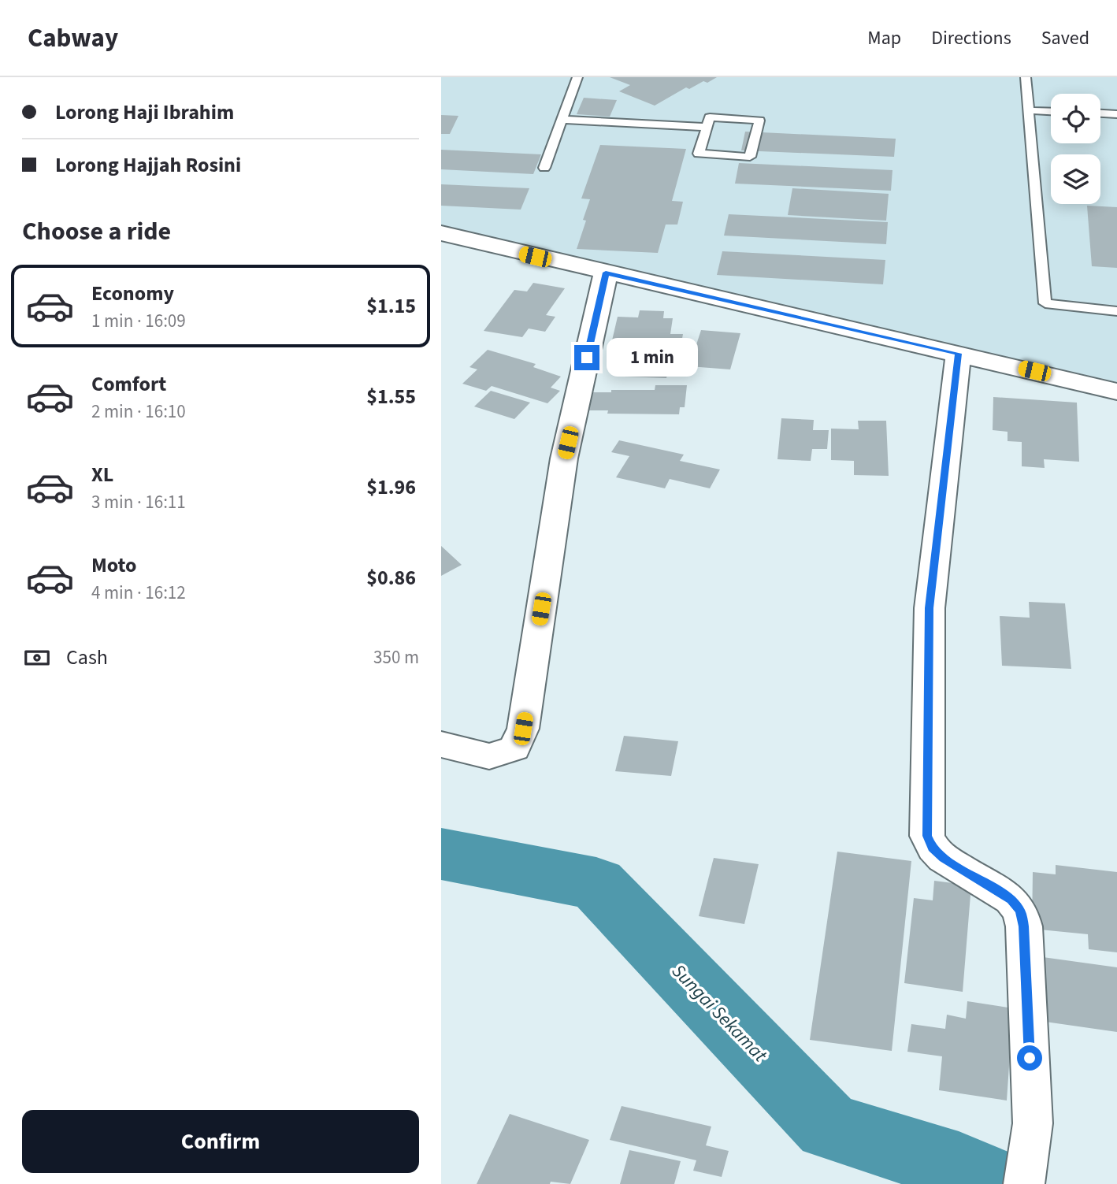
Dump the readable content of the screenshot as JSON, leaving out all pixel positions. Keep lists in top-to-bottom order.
{
  "water": ["Sungai Sekamat"],
  "page": {
    "header": "Cabway",
    "nav": ["Map", "Directions", "Saved"],
    "banner": ["Lorong Haji Ibrahim", "Lorong Hajjah Rosini"],
    "heading": "Choose a ride",
    "list": [
      {
        "name": "Economy",
        "note": "1 min · 16:09",
        "value": "$1.15"
      },
      {
        "name": "Comfort",
        "note": "2 min · 16:10",
        "value": "$1.55"
      },
      {
        "name": "XL",
        "note": "3 min · 16:11",
        "value": "$1.96"
      },
      {
        "name": "Moto",
        "note": "4 min · 16:12",
        "value": "$0.86"
      }
    ],
    "bubble": "1 min",
    "pay": ["Cash", "350 m"],
    "buttons": "Confirm"
  }
}
